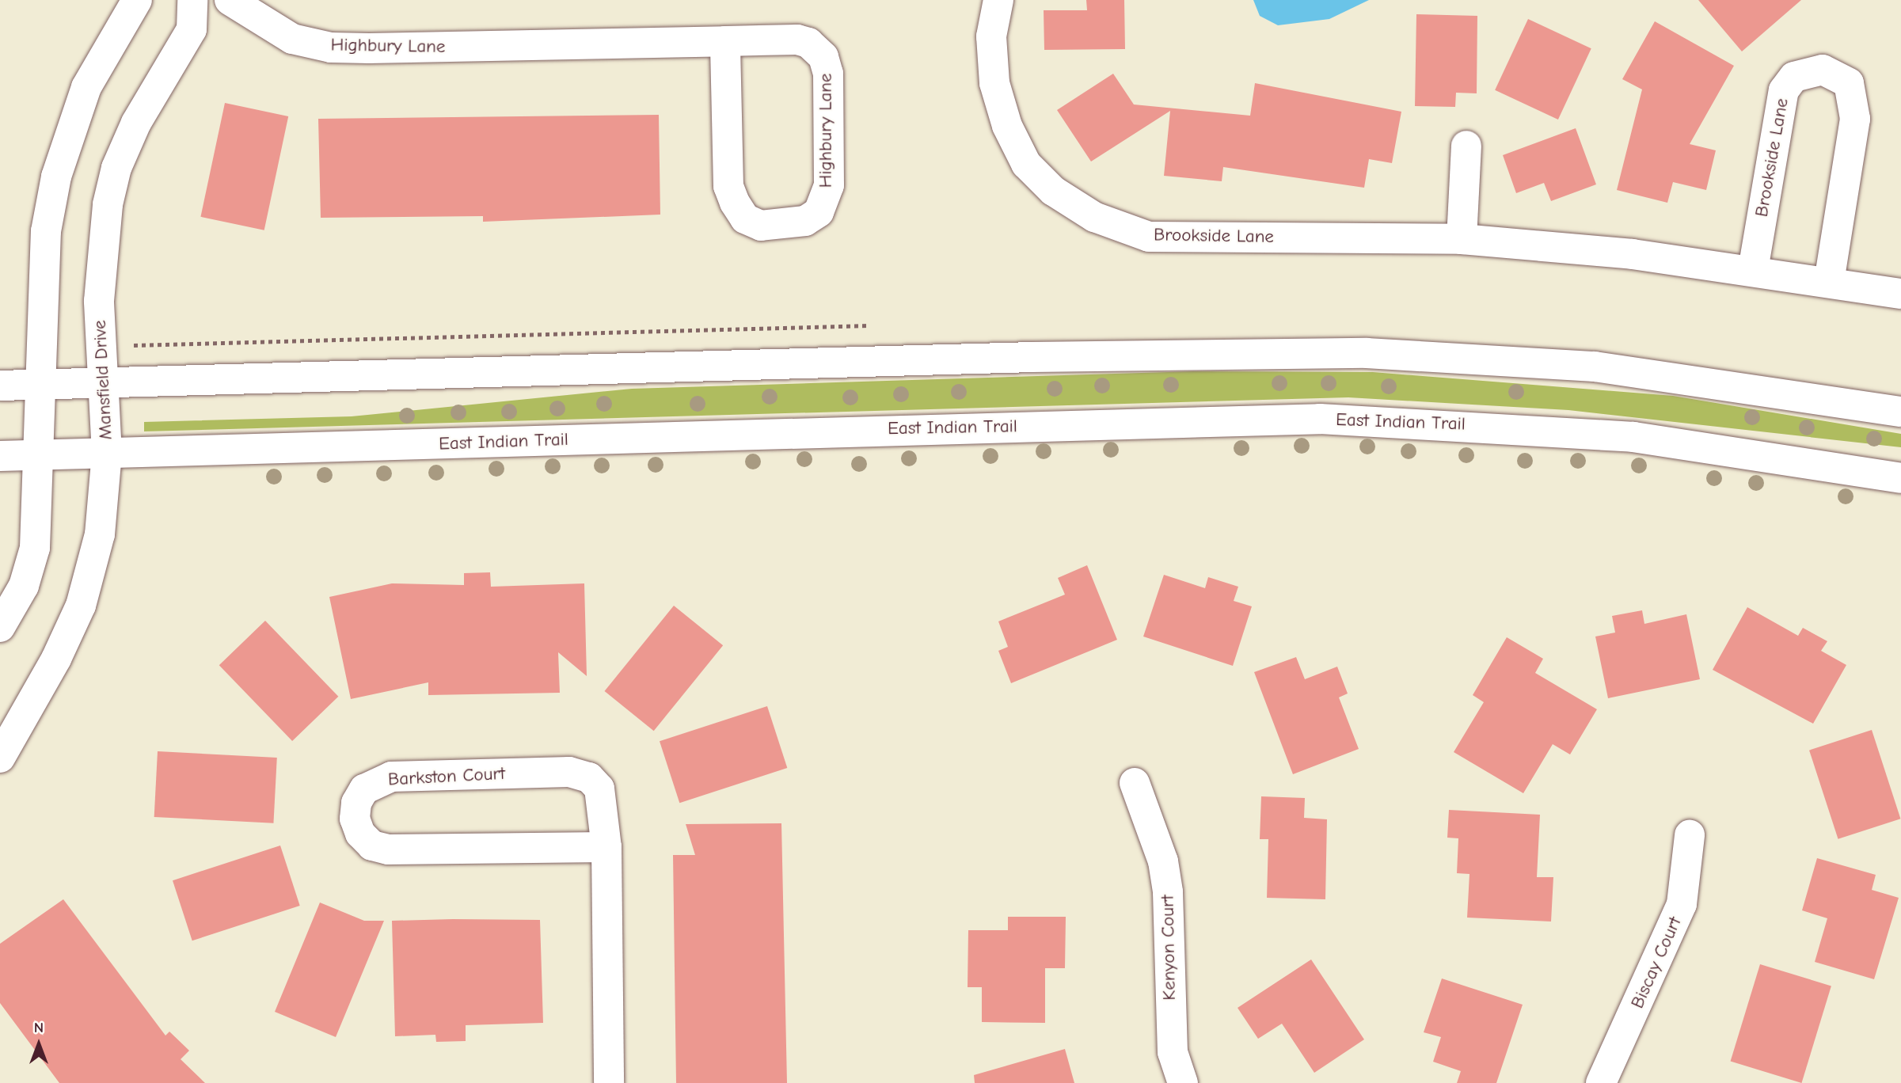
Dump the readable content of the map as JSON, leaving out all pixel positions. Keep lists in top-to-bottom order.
{
  "streets": {
    "street": [
      "Highbury Lane",
      "Brookside Lane",
      "Mansfield Drive",
      "East Indian Trail",
      "Barkston Court",
      "Kenyon Court",
      "Biscay Court"
    ]
  },
  "crossings": [
    ["Mansfield Drive", "East Indian Trail"]
  ],
  "north": "top"
}
